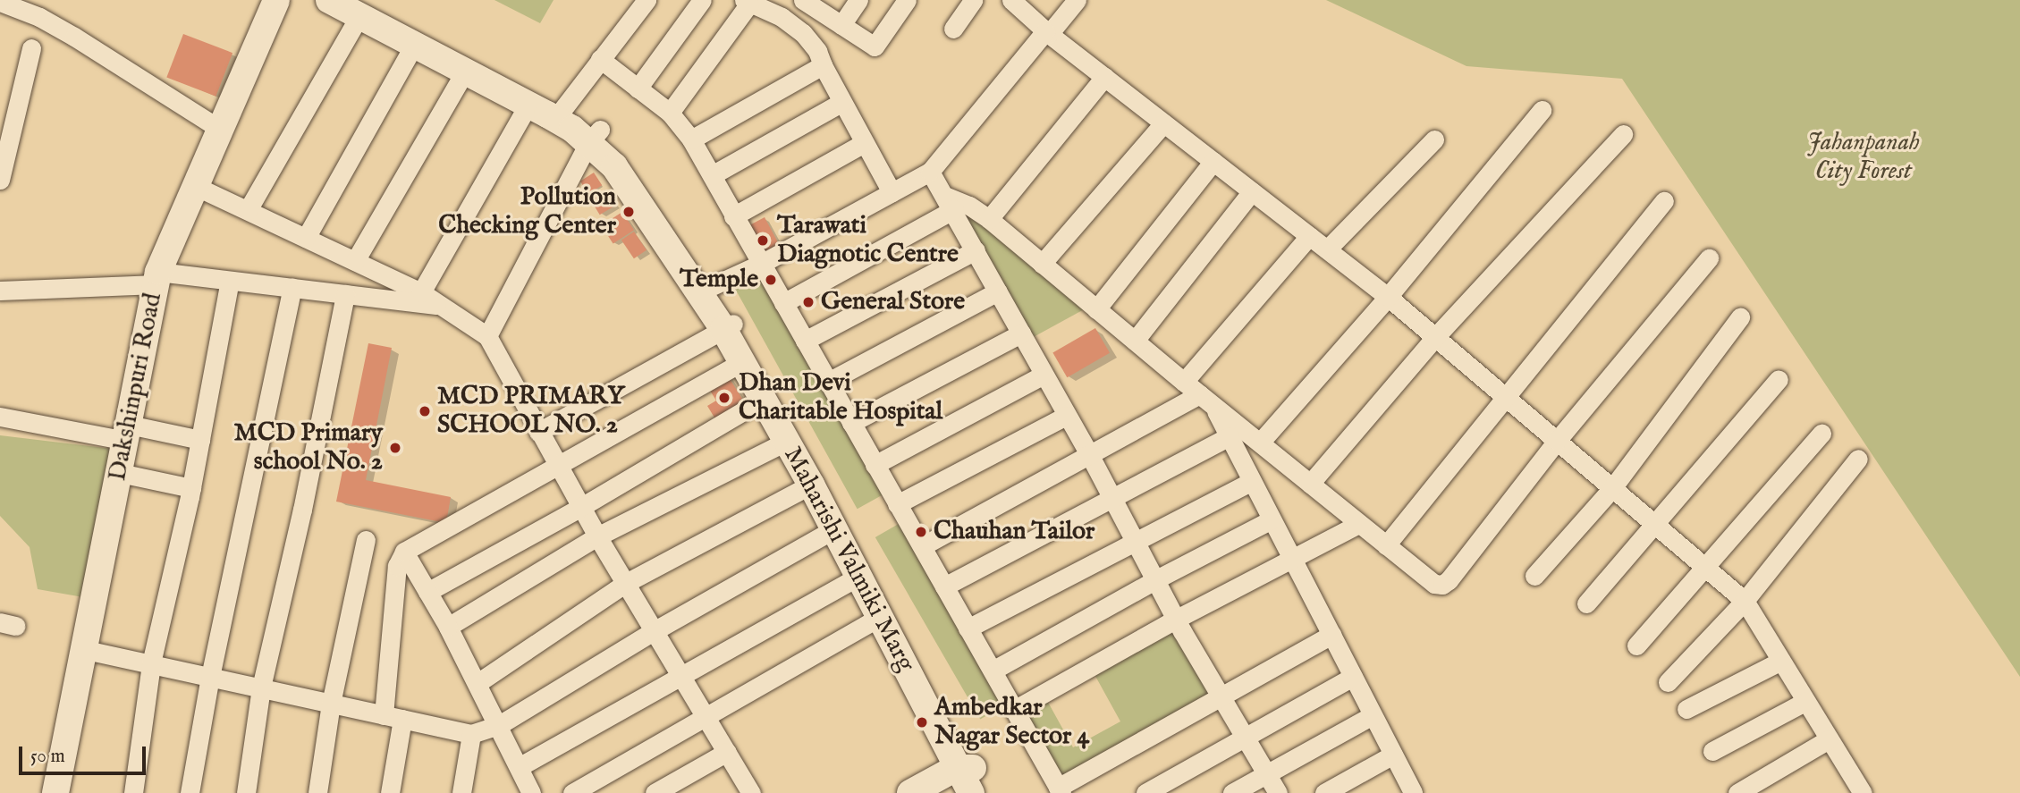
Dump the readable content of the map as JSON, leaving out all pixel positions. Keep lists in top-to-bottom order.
{
  "streets": {
    "street": ["Dakshinpuri Road", "Maharishi Valmiki Marg"]
  },
  "parks": ["Jahanpanah City Forest"],
  "places": [
    "Pollution Checking Center",
    "Tarawati Diagnotic Centre",
    "Temple",
    "General Store",
    "Dhan Devi Charitable Hospital",
    "MCD PRIMARY SCHOOL NO. 2",
    "MCD Primary school No. 2",
    "Chauhan Tailor",
    "Ambedkar Nagar Sector 4"
  ],
  "scale_bar": "50 m"
}
